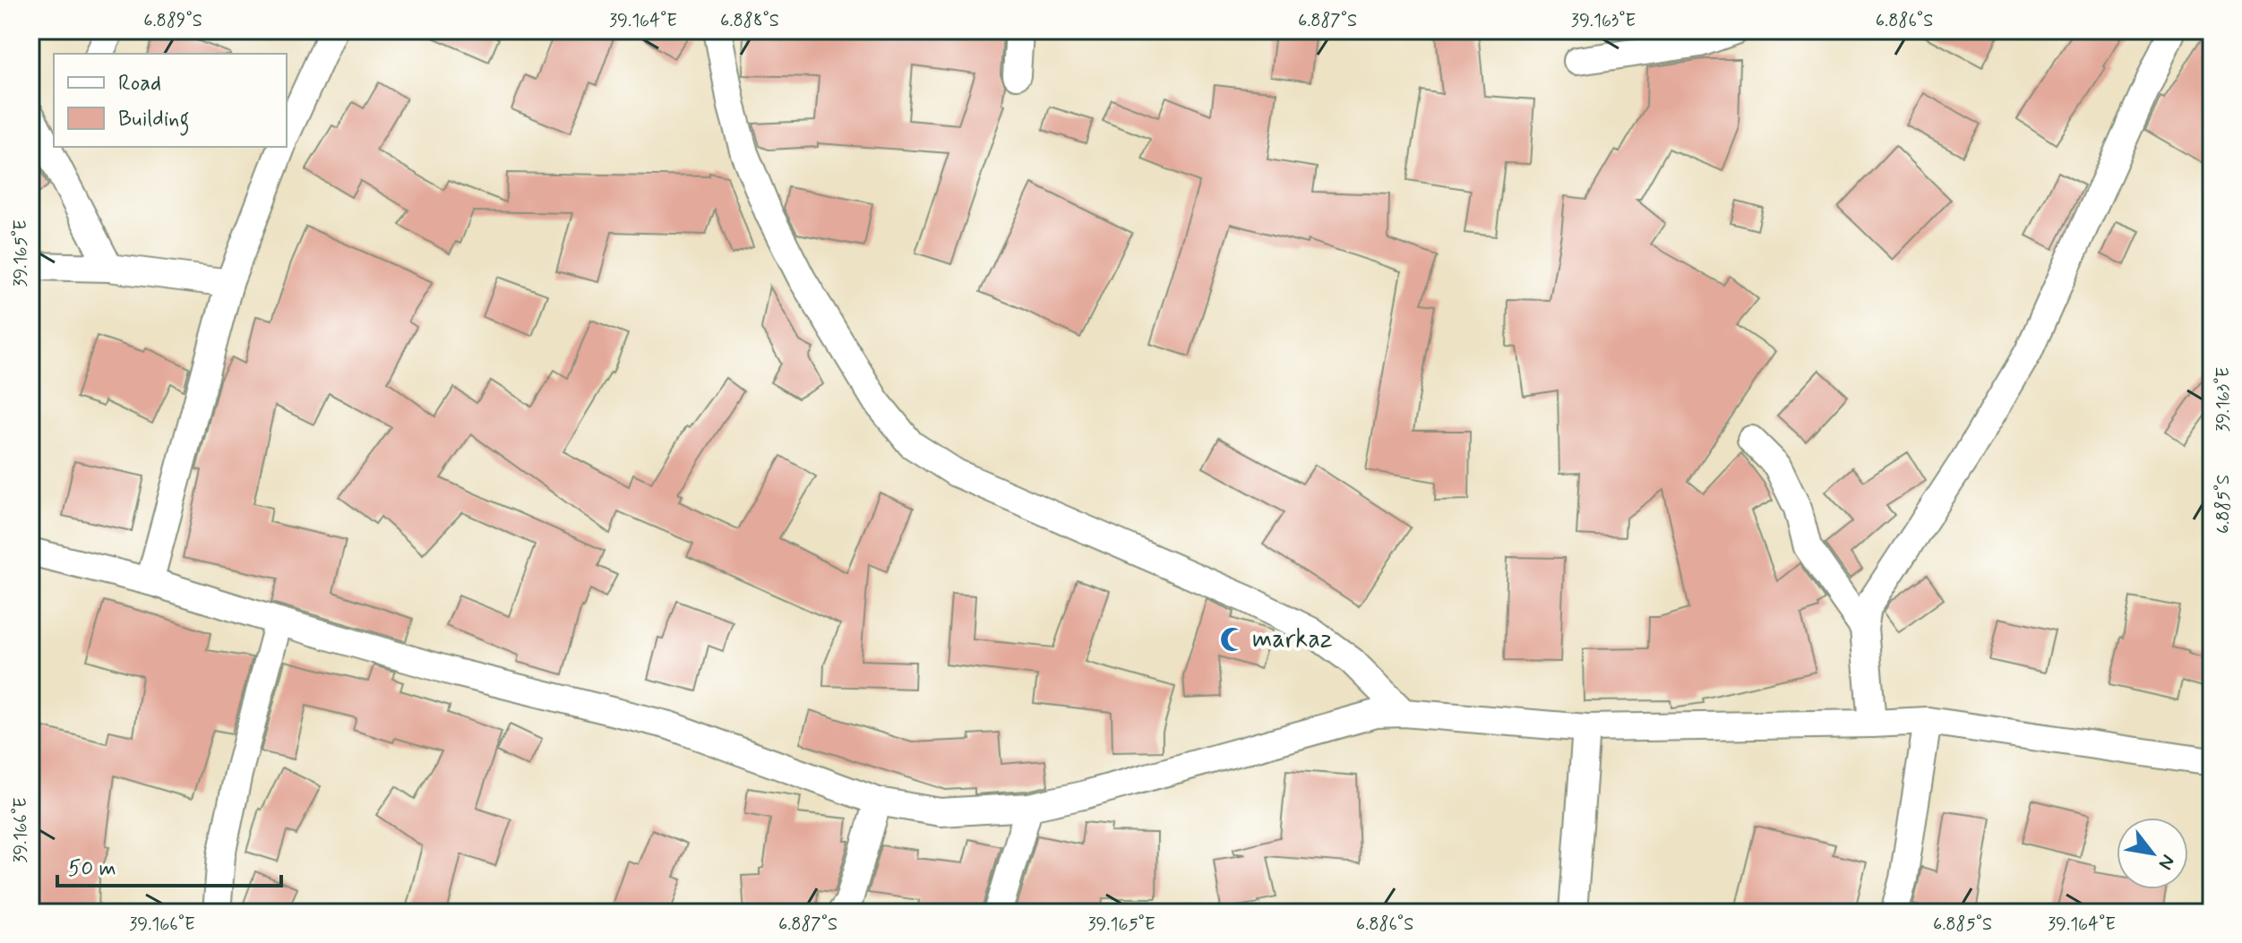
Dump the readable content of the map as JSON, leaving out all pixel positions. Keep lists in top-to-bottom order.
{
  "places": {
    "mosque": ["markaz"]
  },
  "legend": ["Road", "Building"],
  "scale_bar": "50 m",
  "north": "bottom right",
  "coordinates": [
    "6.889°S",
    "39.164°E",
    "6.888°S",
    "6.887°S",
    "39.163°E",
    "6.886°S",
    "39.165°E",
    "6.885°S",
    "39.166°E"
  ]
}
